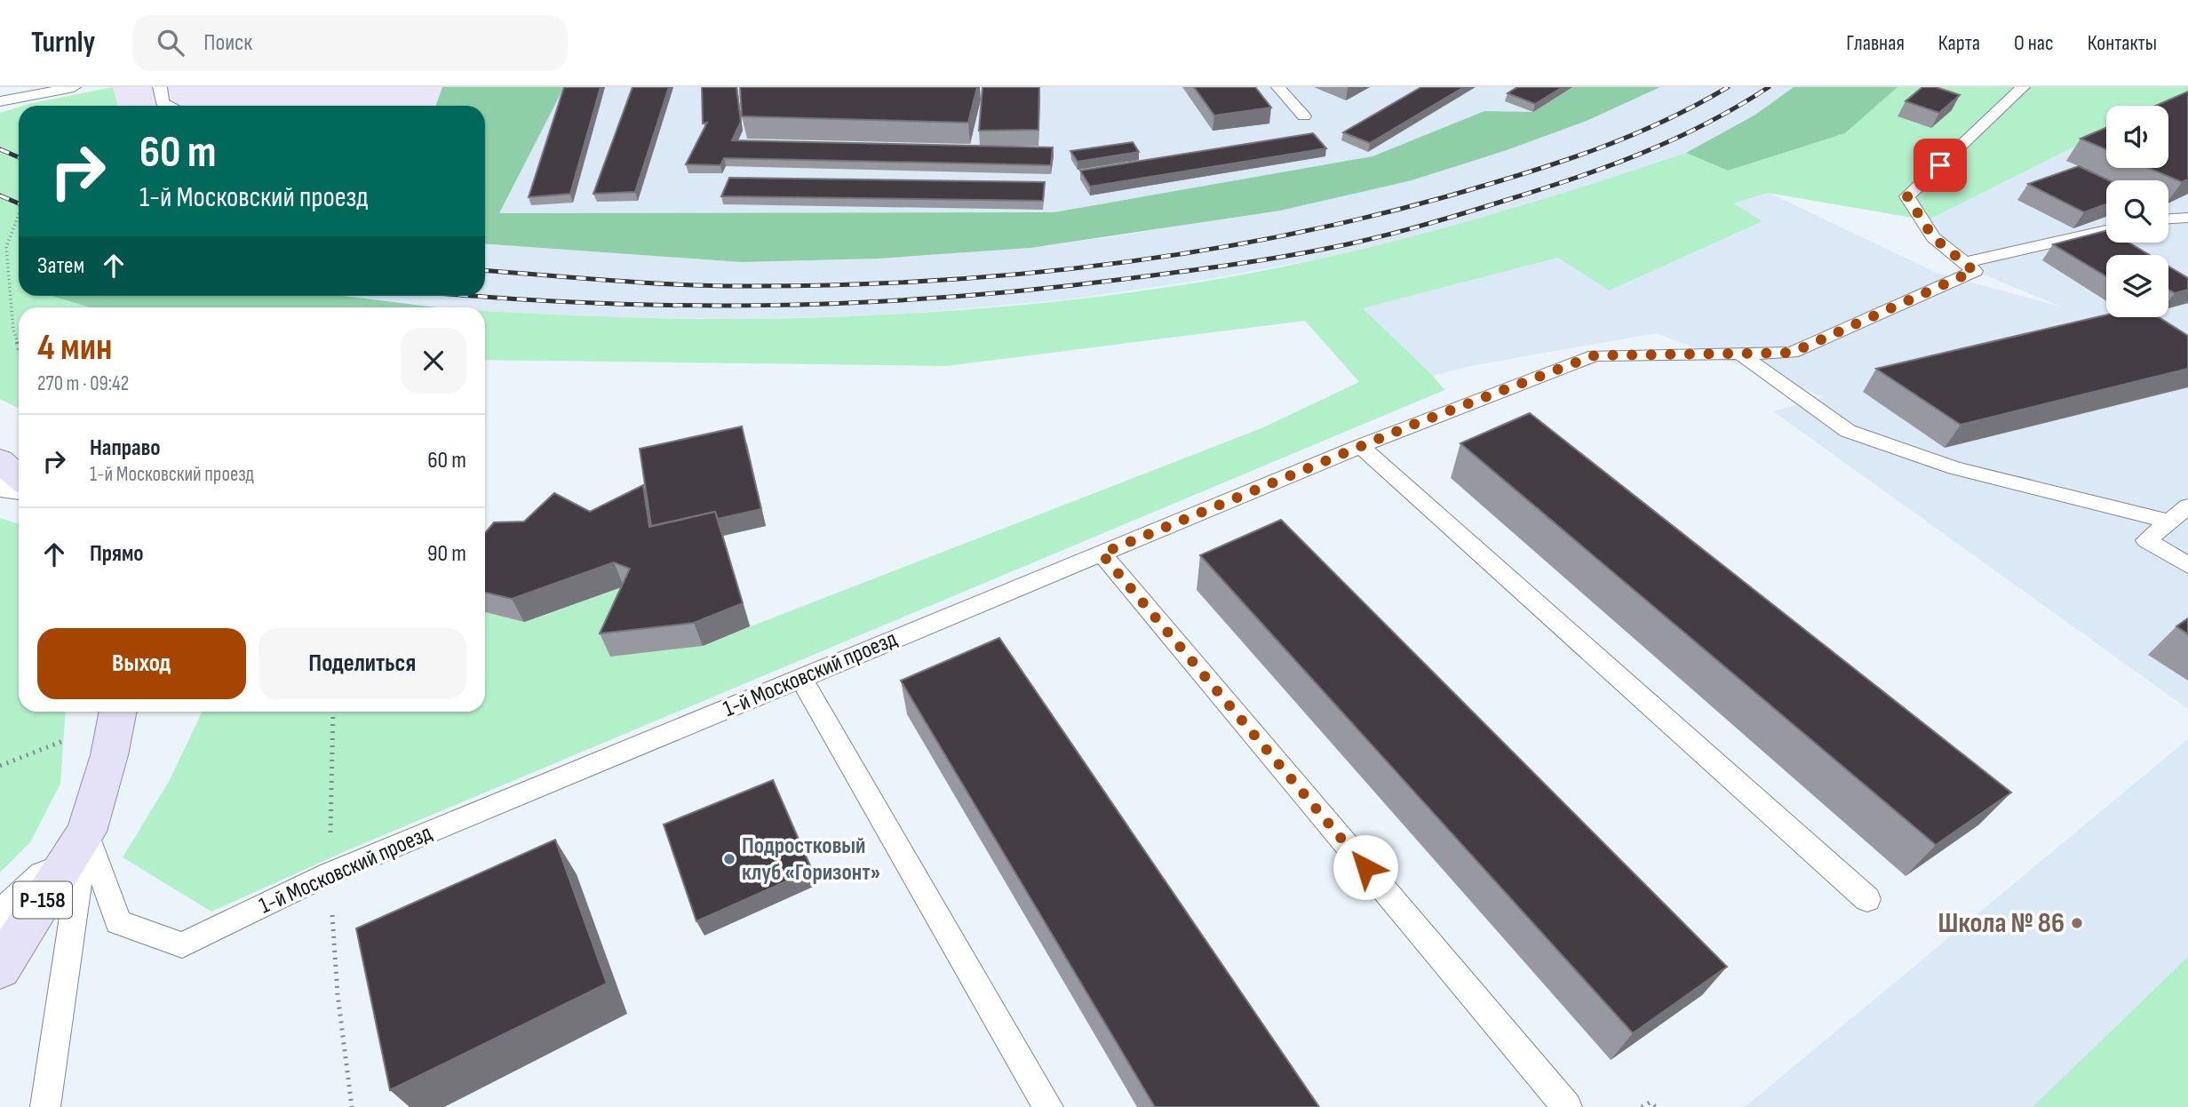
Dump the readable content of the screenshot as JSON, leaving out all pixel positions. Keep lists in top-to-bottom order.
{
  "streets": {
    "main road": ["Р-158"],
    "lane": ["1-й Московский проезд"]
  },
  "crossings": [
    ["1-й Московский проезд", "Р-158"]
  ],
  "places": ["Подростковый клуб «Горизонт»", "Школа № 86"],
  "page": {
    "header": "Turnly",
    "search": "Поиск",
    "nav": [
      "Главная",
      "Карта",
      "О нас",
      "Контакты"
    ],
    "turn": ["60 m", "1-й Московский проезд"],
    "then": "Затем",
    "heading": ["4 мин", "270 m · 09:42"],
    "list": [
      {
        "name": "Направо",
        "note": "1-й Московский проезд",
        "value": "60 m"
      },
      {
        "name": "Прямо",
        "value": "90 m"
      }
    ],
    "buttons": ["Выход", "Поделиться"]
  }
}
